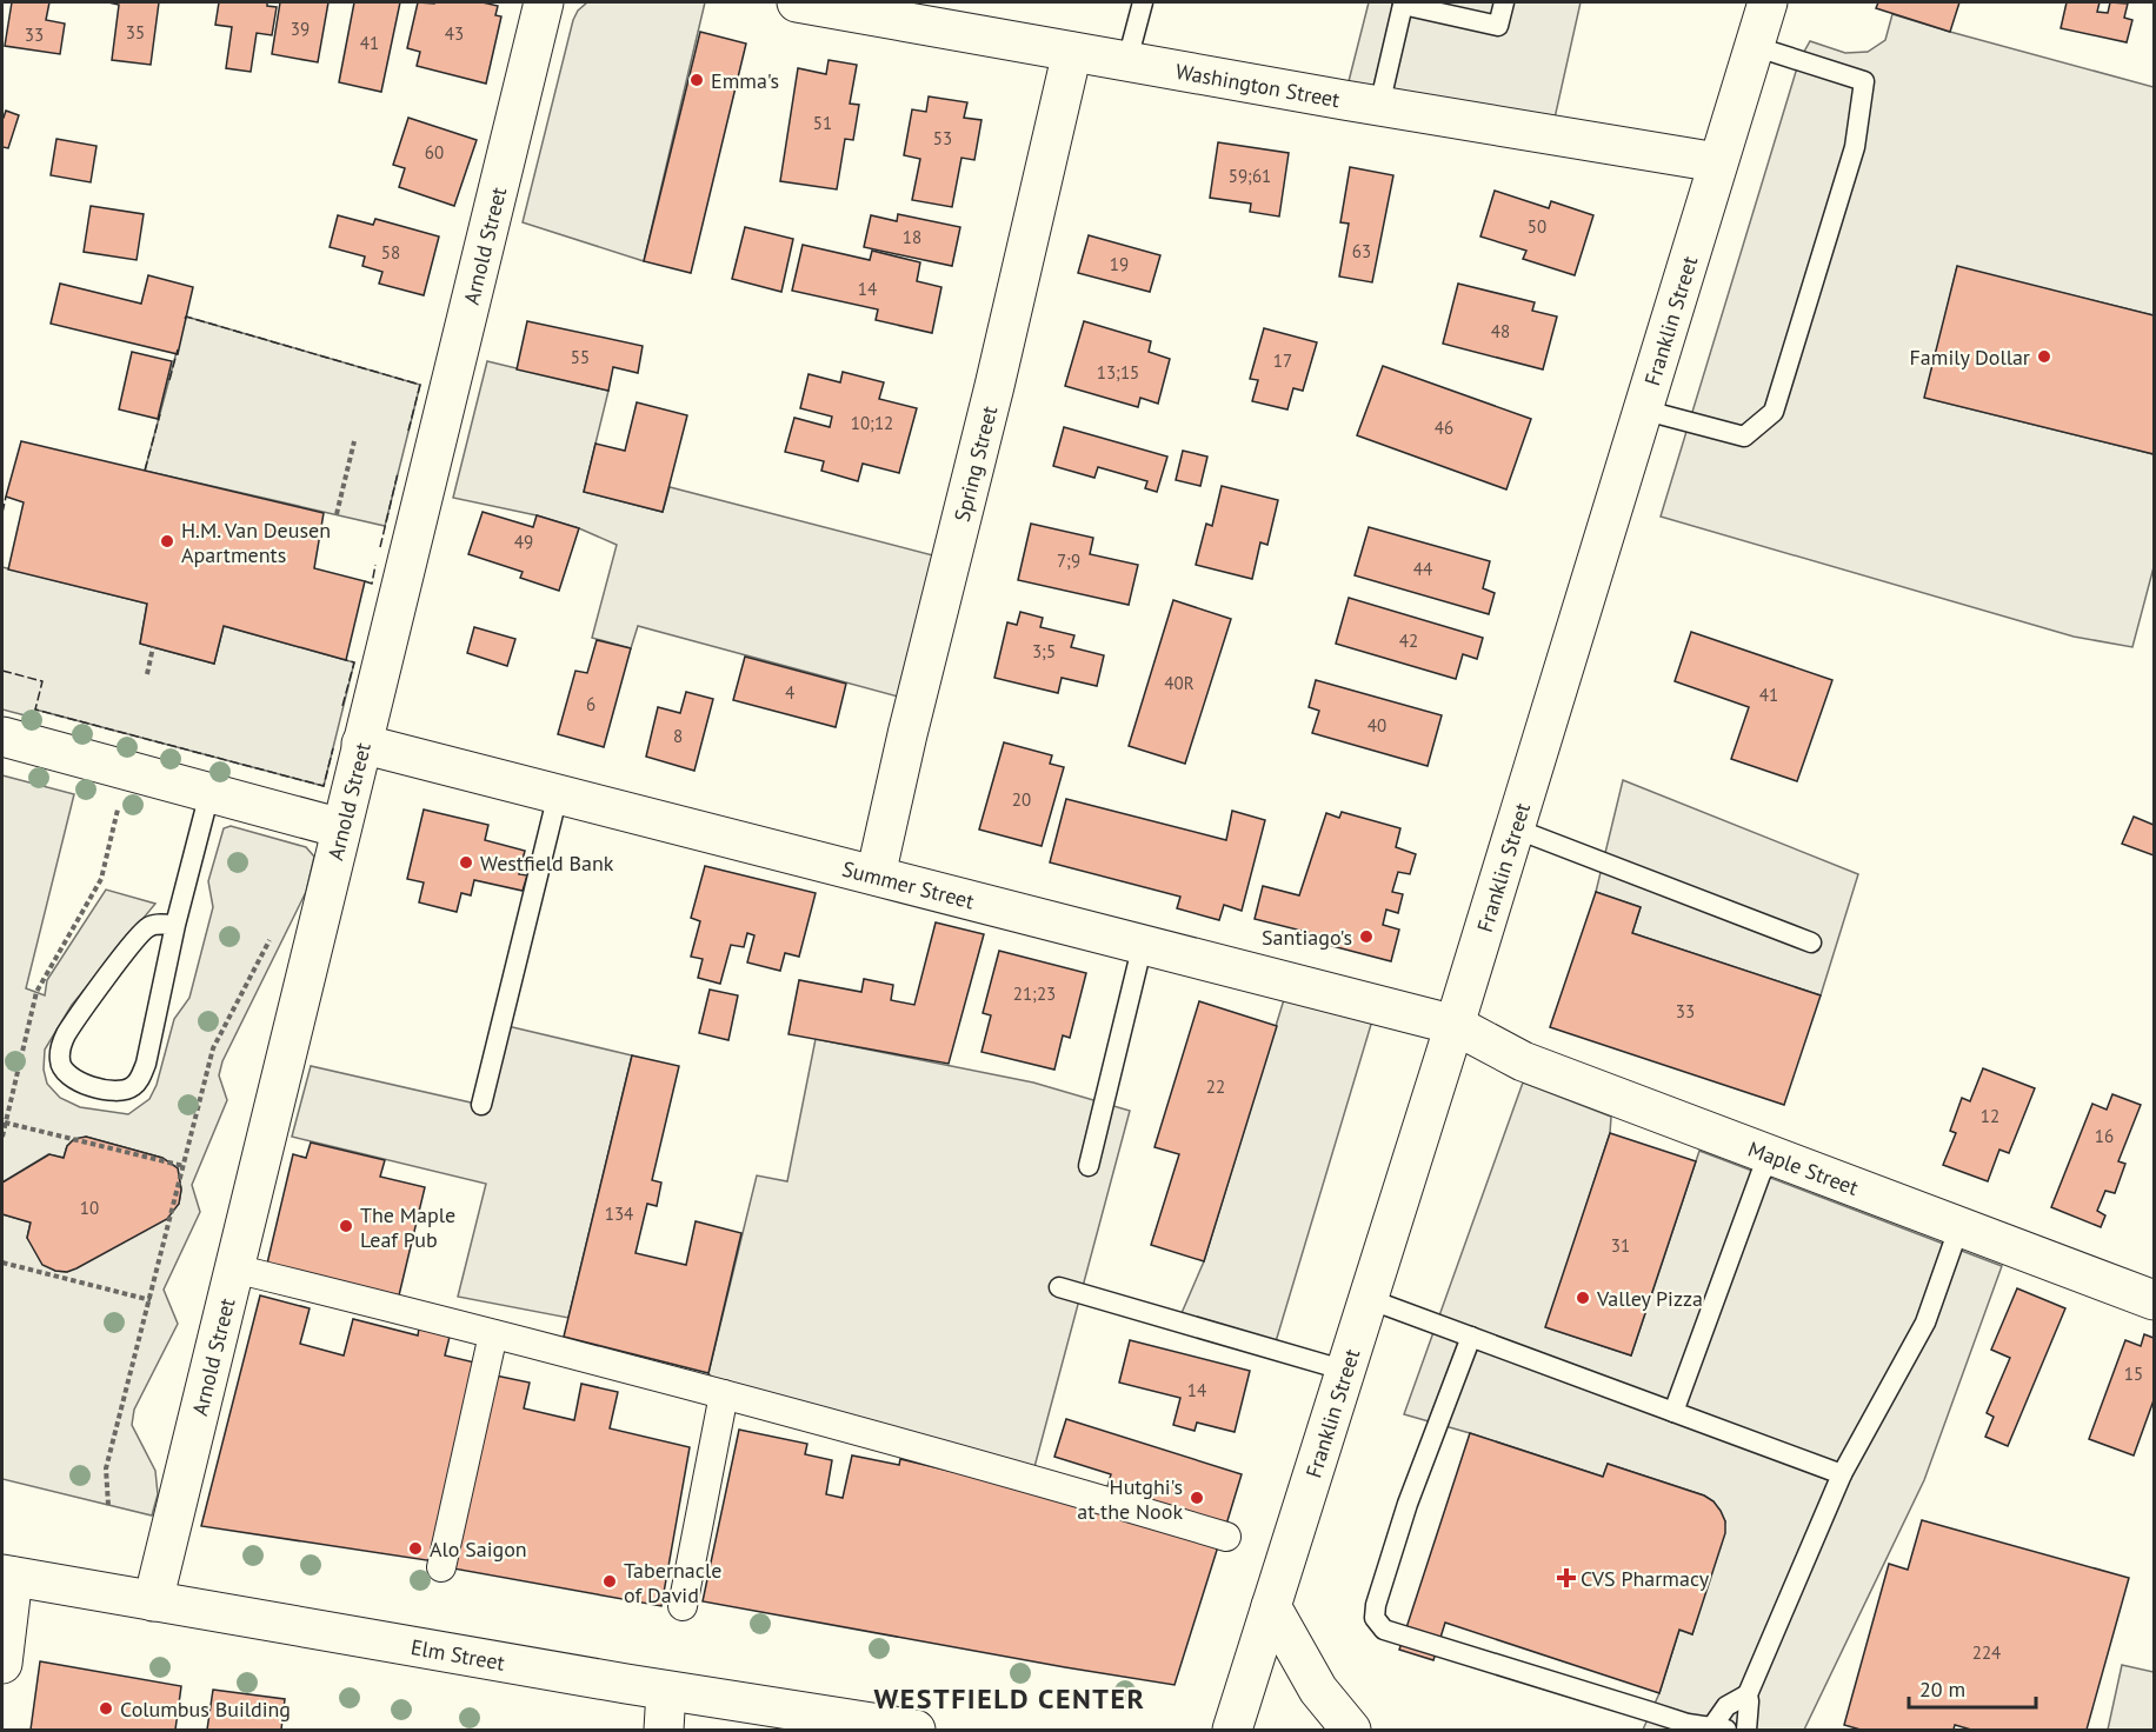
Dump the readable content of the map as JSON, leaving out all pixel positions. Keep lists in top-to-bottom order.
{
  "streets": {
    "main road": [
      "Washington Street",
      "Arnold Street",
      "Franklin Street",
      "Spring Street",
      "Summer Street",
      "Maple Street",
      "Elm Street"
    ]
  },
  "crossings": [
    ["Washington Street", "Franklin Street"],
    ["Washington Street", "Spring Street"],
    ["Arnold Street", "Summer Street"],
    ["Arnold Street", "Elm Street"],
    ["Franklin Street", "Summer Street"],
    ["Franklin Street", "Maple Street"],
    ["Spring Street", "Summer Street"],
    ["Summer Street", "Maple Street"]
  ],
  "districts": ["WESTFIELD CENTER"],
  "places": {
    "other": [
      "Emma's",
      "Family Dollar",
      "H.M. Van Deusen Apartments",
      "Westfield Bank",
      "Santiago's",
      "The Maple Leaf Pub",
      "Valley Pizza",
      "Hutghi's at the Nook",
      "Alo Saigon",
      "Tabernacle of David",
      "Columbus Building"
    ],
    "health": ["CVS Pharmacy"]
  },
  "house_numbers": [
    "39",
    "35",
    "43",
    "33",
    "41",
    "51",
    "53",
    "60",
    "59;61",
    "50",
    "18",
    "63",
    "58",
    "19",
    "14",
    "48",
    "55",
    "17",
    "13;15",
    "10;12",
    "46",
    "49",
    "7;9",
    "44",
    "42",
    "3;5",
    "40R",
    "4",
    "41",
    "6",
    "40",
    "8",
    "20",
    "21;23",
    "33",
    "22",
    "12",
    "16",
    "10",
    "134",
    "31",
    "15",
    "14",
    "224"
  ],
  "scale_bar": "20 m"
}
